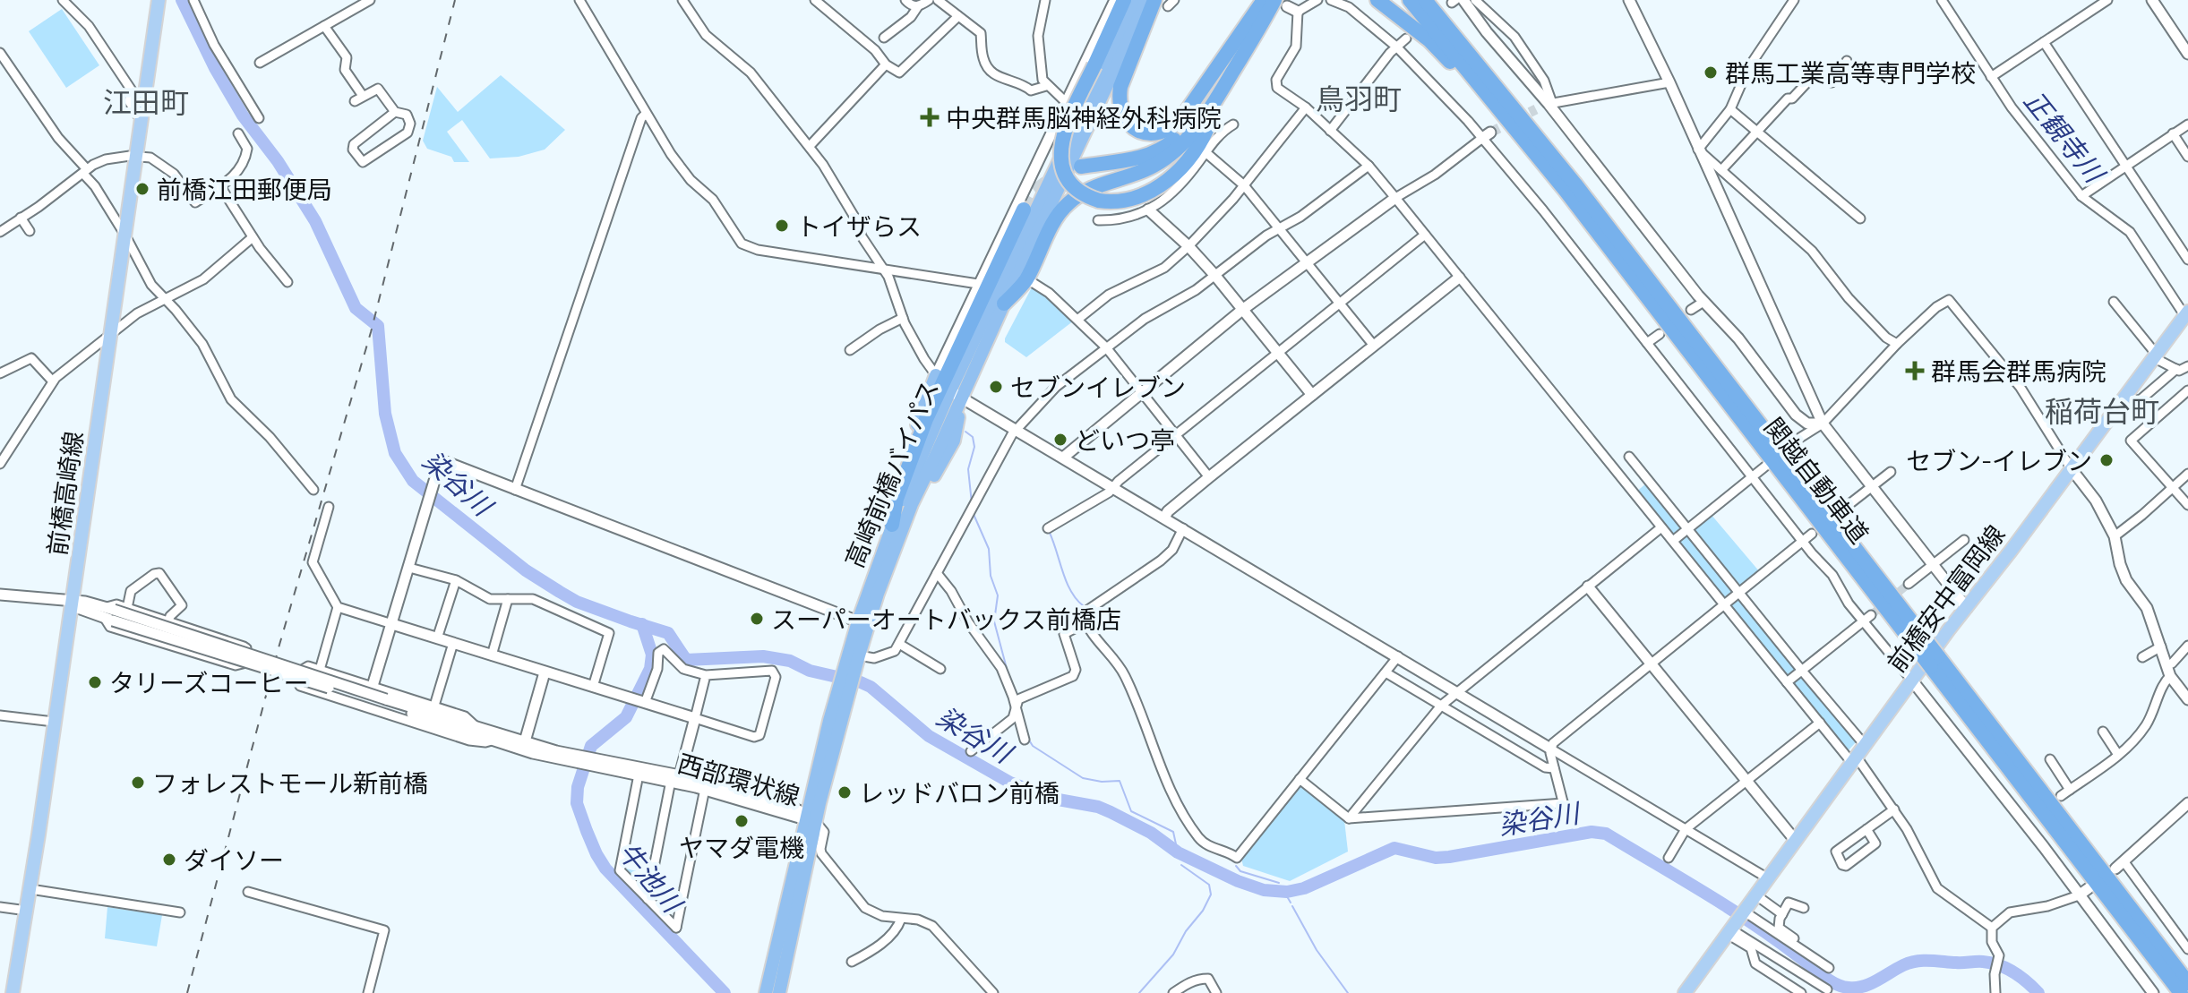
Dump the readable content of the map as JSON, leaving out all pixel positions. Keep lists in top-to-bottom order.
{
  "streets": {
    "highway": ["高崎前橋バイパス", "関越自動車道"],
    "main road": ["前橋高崎線", "前橋安中富岡線"],
    "street": ["西部環状線"]
  },
  "crossings": [
    ["高崎前橋バイパス", "西部環状線"]
  ],
  "districts": ["鳥羽町", "江田町", "稲荷台町"],
  "water": ["正観寺川", "染谷川", "牛池川"],
  "places": {
    "other": [
      "群馬工業高等専門学校",
      "前橋江田郵便局",
      "トイザらス",
      "セブンイレブン",
      "どいつ亭",
      "セブン-イレブン",
      "スーパーオートバックス前橋店",
      "タリーズコーヒー",
      "フォレストモール新前橋",
      "レッドバロン前橋",
      "ヤマダ電機",
      "ダイソー"
    ],
    "health": ["中央群馬脳神経外科病院", "群馬会群馬病院"]
  }
}
